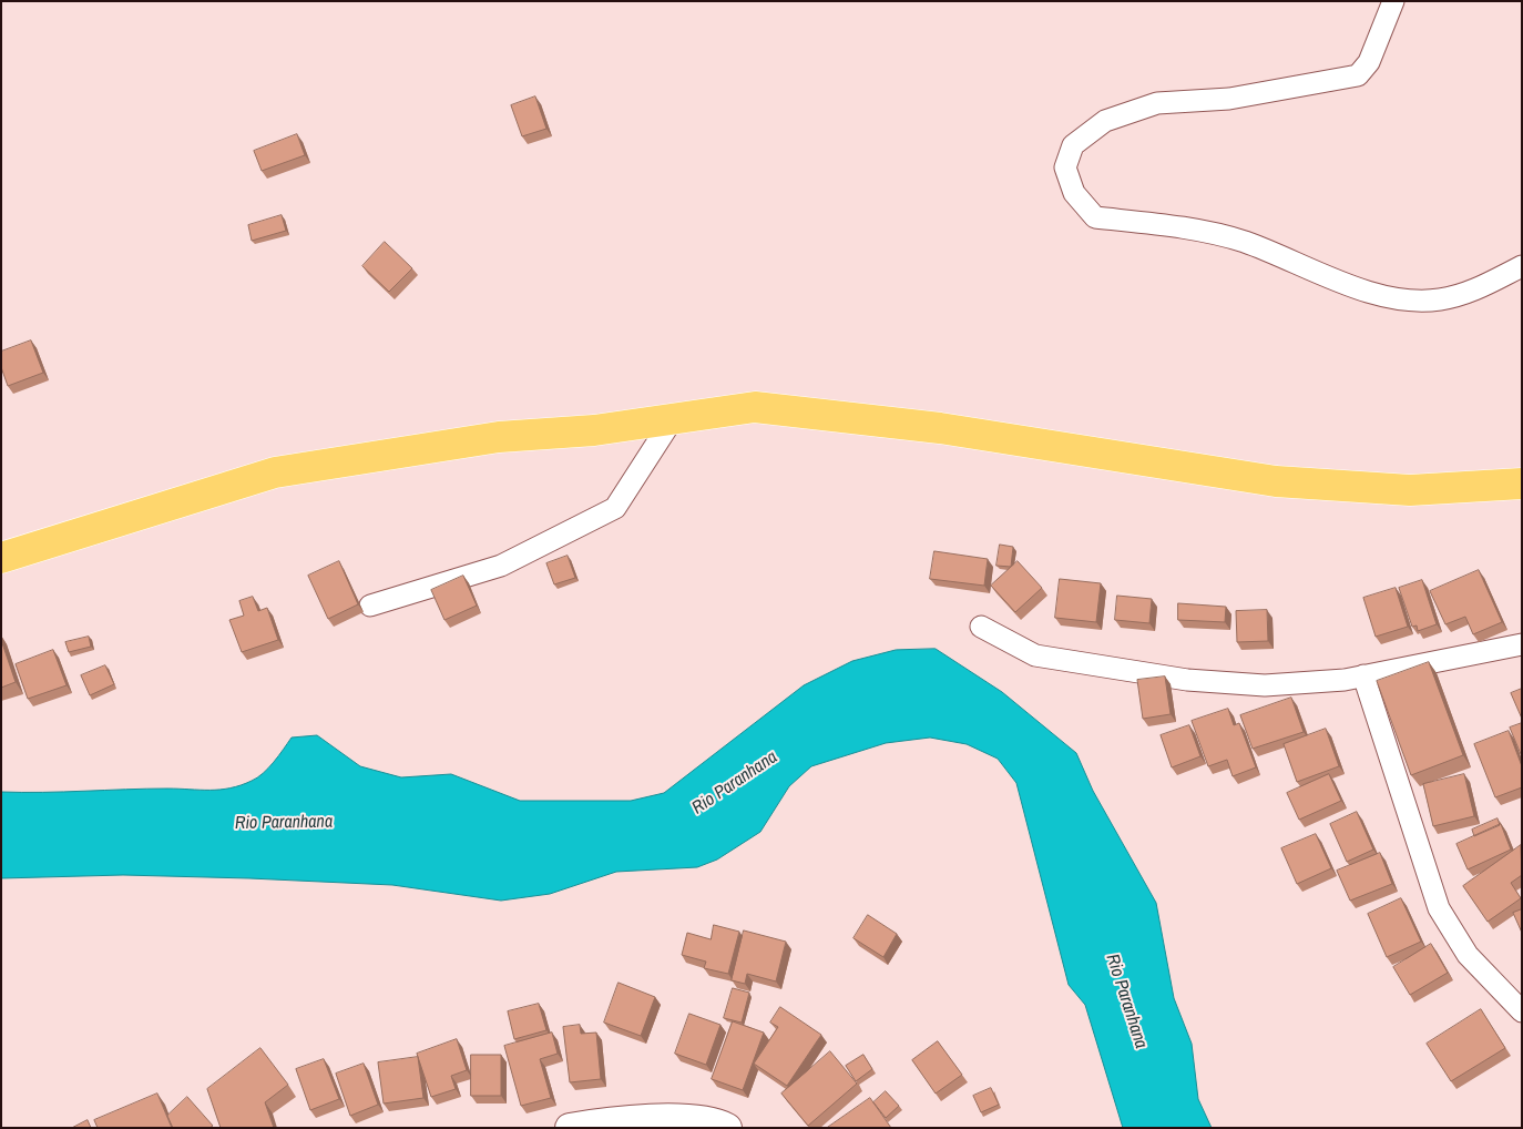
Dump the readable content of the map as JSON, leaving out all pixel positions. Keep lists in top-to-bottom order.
{
  "water": ["Rio Paranhana"]
}
